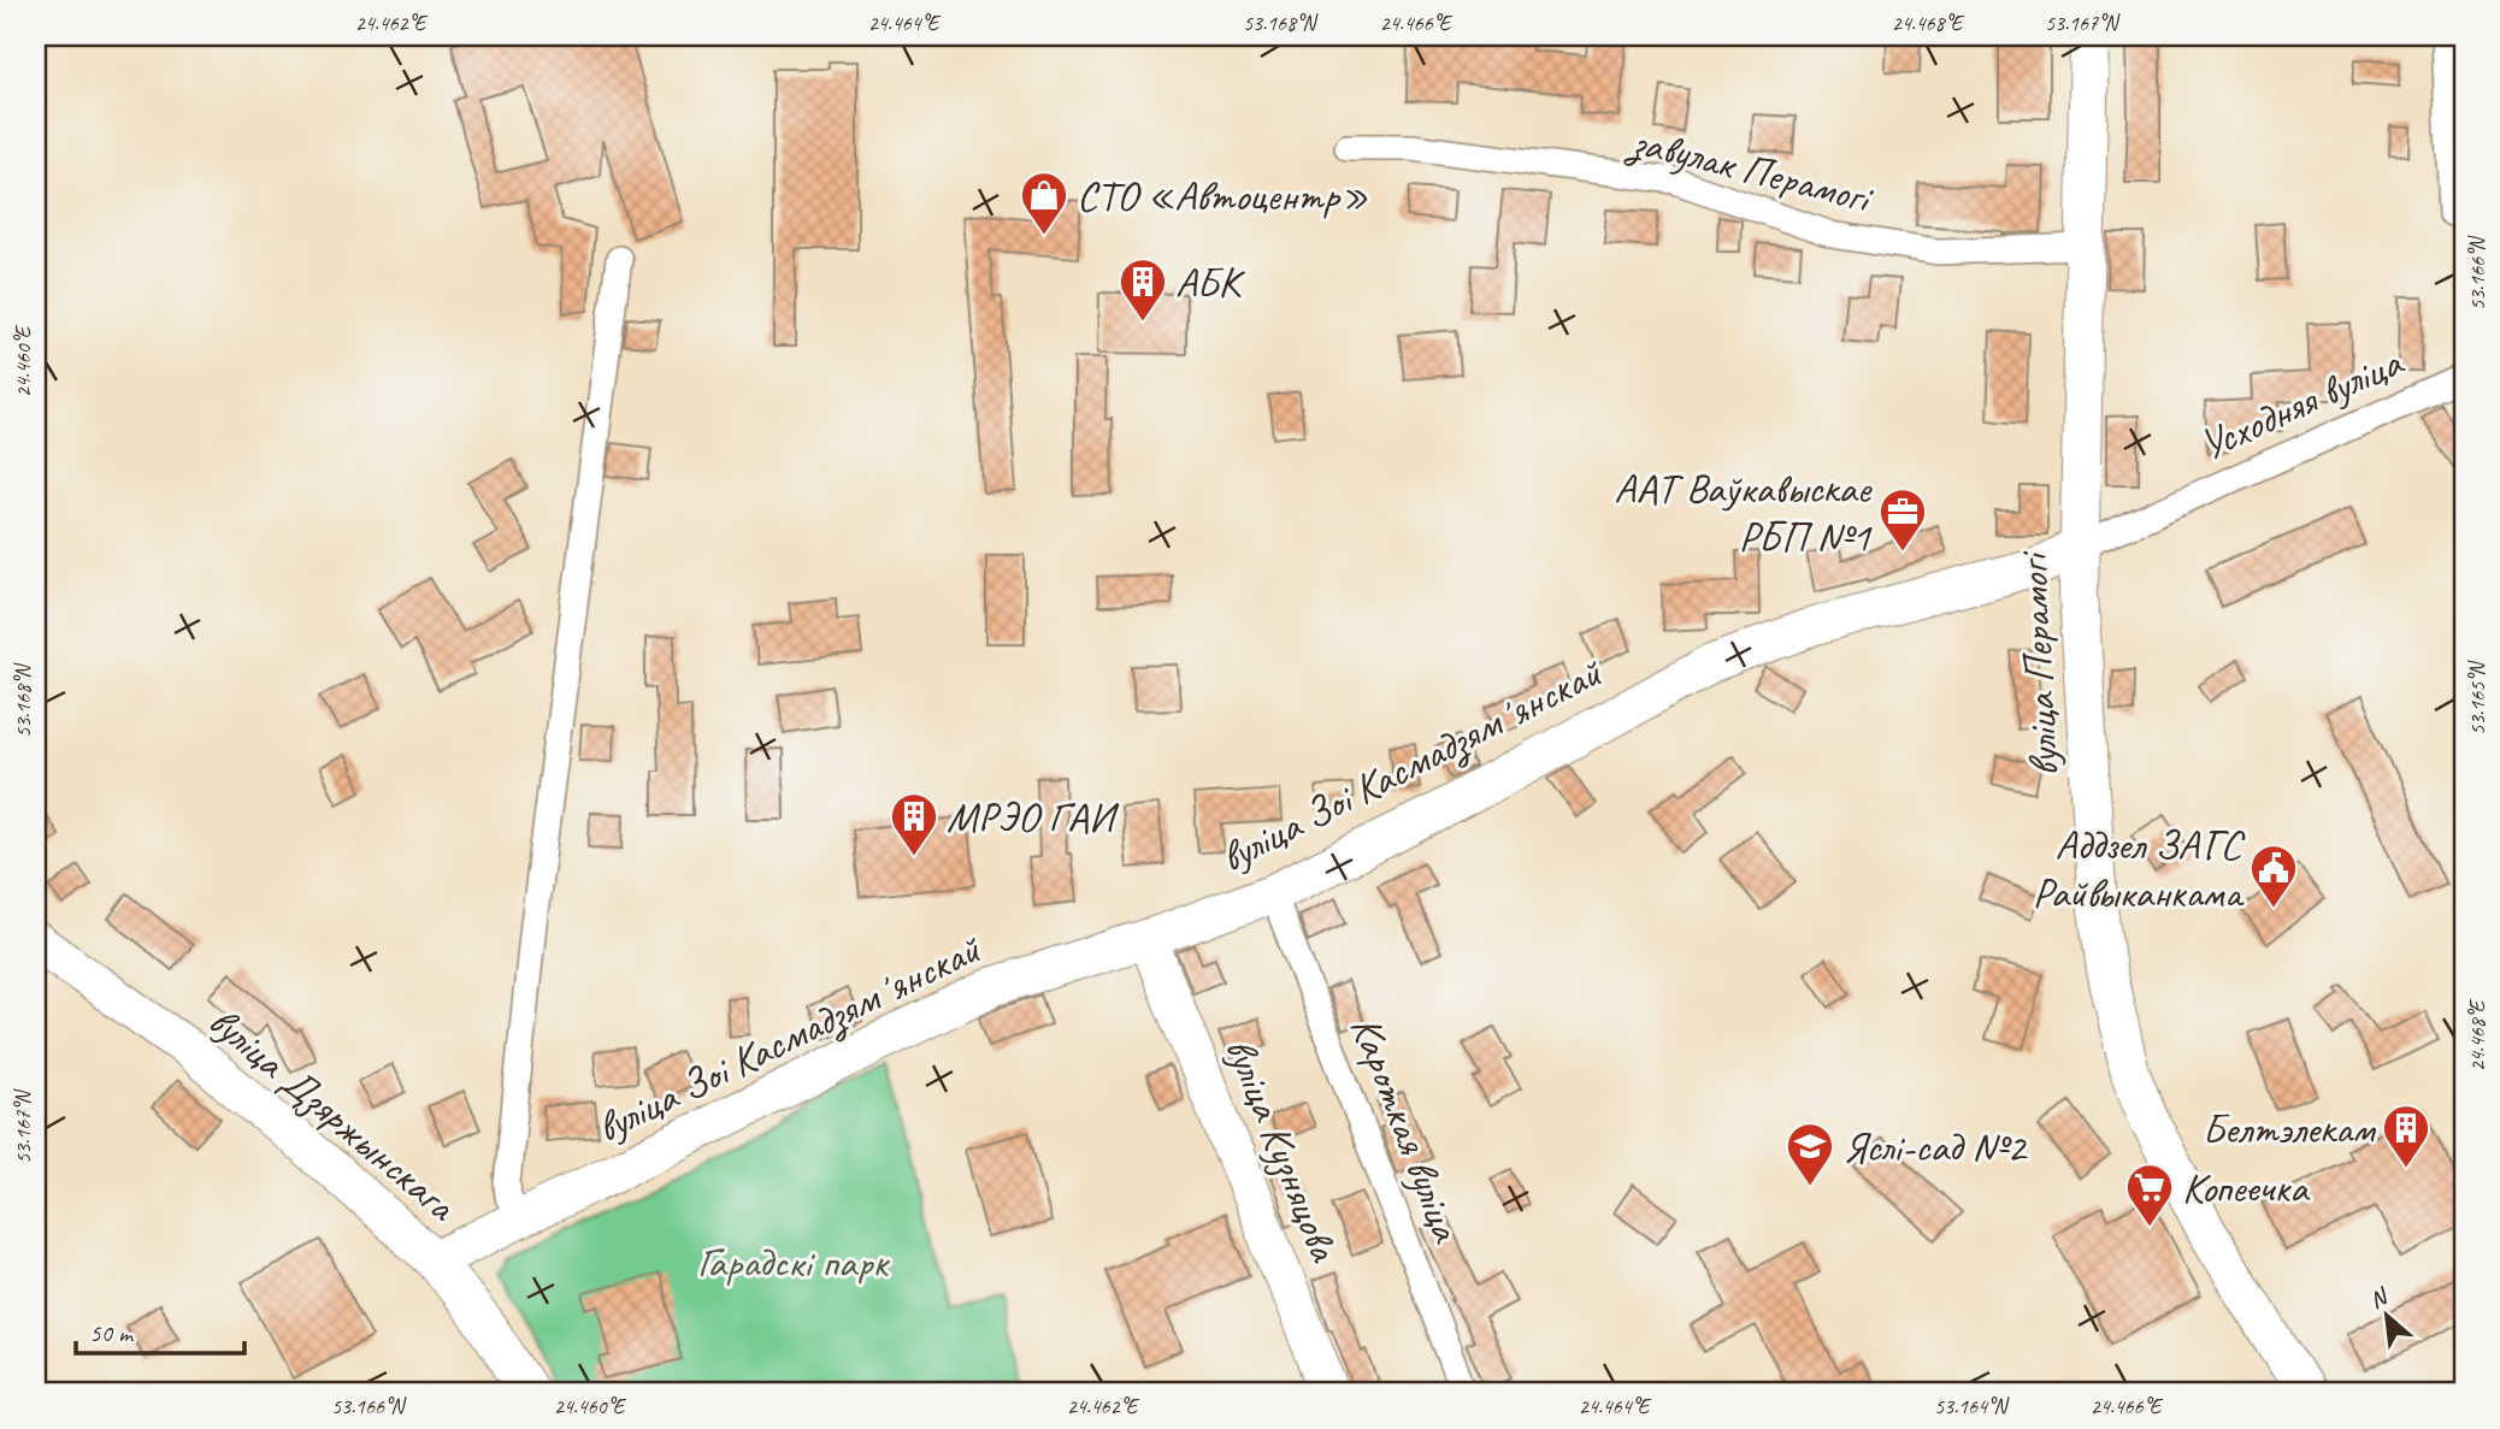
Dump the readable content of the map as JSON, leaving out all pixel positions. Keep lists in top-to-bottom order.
{
  "streets": {
    "street": [
      "завулак Перамогі",
      "Усходняя вуліца",
      "вуліца Перамогі",
      "вуліца Зоі Касмадзямʼянскай",
      "вуліца Дзяржынскага",
      "Кароткая вуліца",
      "вуліца Кузняцова"
    ]
  },
  "crossings": [
    ["завулак Перамогі", "вуліца Перамогі"],
    ["Усходняя вуліца", "вуліца Перамогі"],
    ["Усходняя вуліца", "вуліца Зоі Касмадзямʼянскай"],
    ["вуліца Перамогі", "вуліца Зоі Касмадзямʼянскай"],
    ["вуліца Зоі Касмадзямʼянскай", "вуліца Дзяржынскага"],
    ["вуліца Зоі Касмадзямʼянскай", "Кароткая вуліца"],
    ["вуліца Зоі Касмадзямʼянскай", "вуліца Кузняцова"]
  ],
  "parks": ["Гарадскі парк"],
  "places": {
    "shop": ["СТО «Автоцентр»"],
    "building": ["АБК", "МРЭО ГАИ", "Белтэлекам"],
    "office": ["ААТ Ваўкавыскае РБП №1"],
    "public building": ["Аддзел ЗАГС Райвыканкама"],
    "school or university": ["Яслі-сад №2"],
    "supermarket": ["Копеечка"]
  },
  "scale_bar": "50 m",
  "north": "top left",
  "coordinates": [
    "24.462°E",
    "24.464°E",
    "53.168°N",
    "24.466°E",
    "24.468°E",
    "53.167°N",
    "53.166°N",
    "24.460°E",
    "53.165°N",
    "53.164°N"
  ]
}
